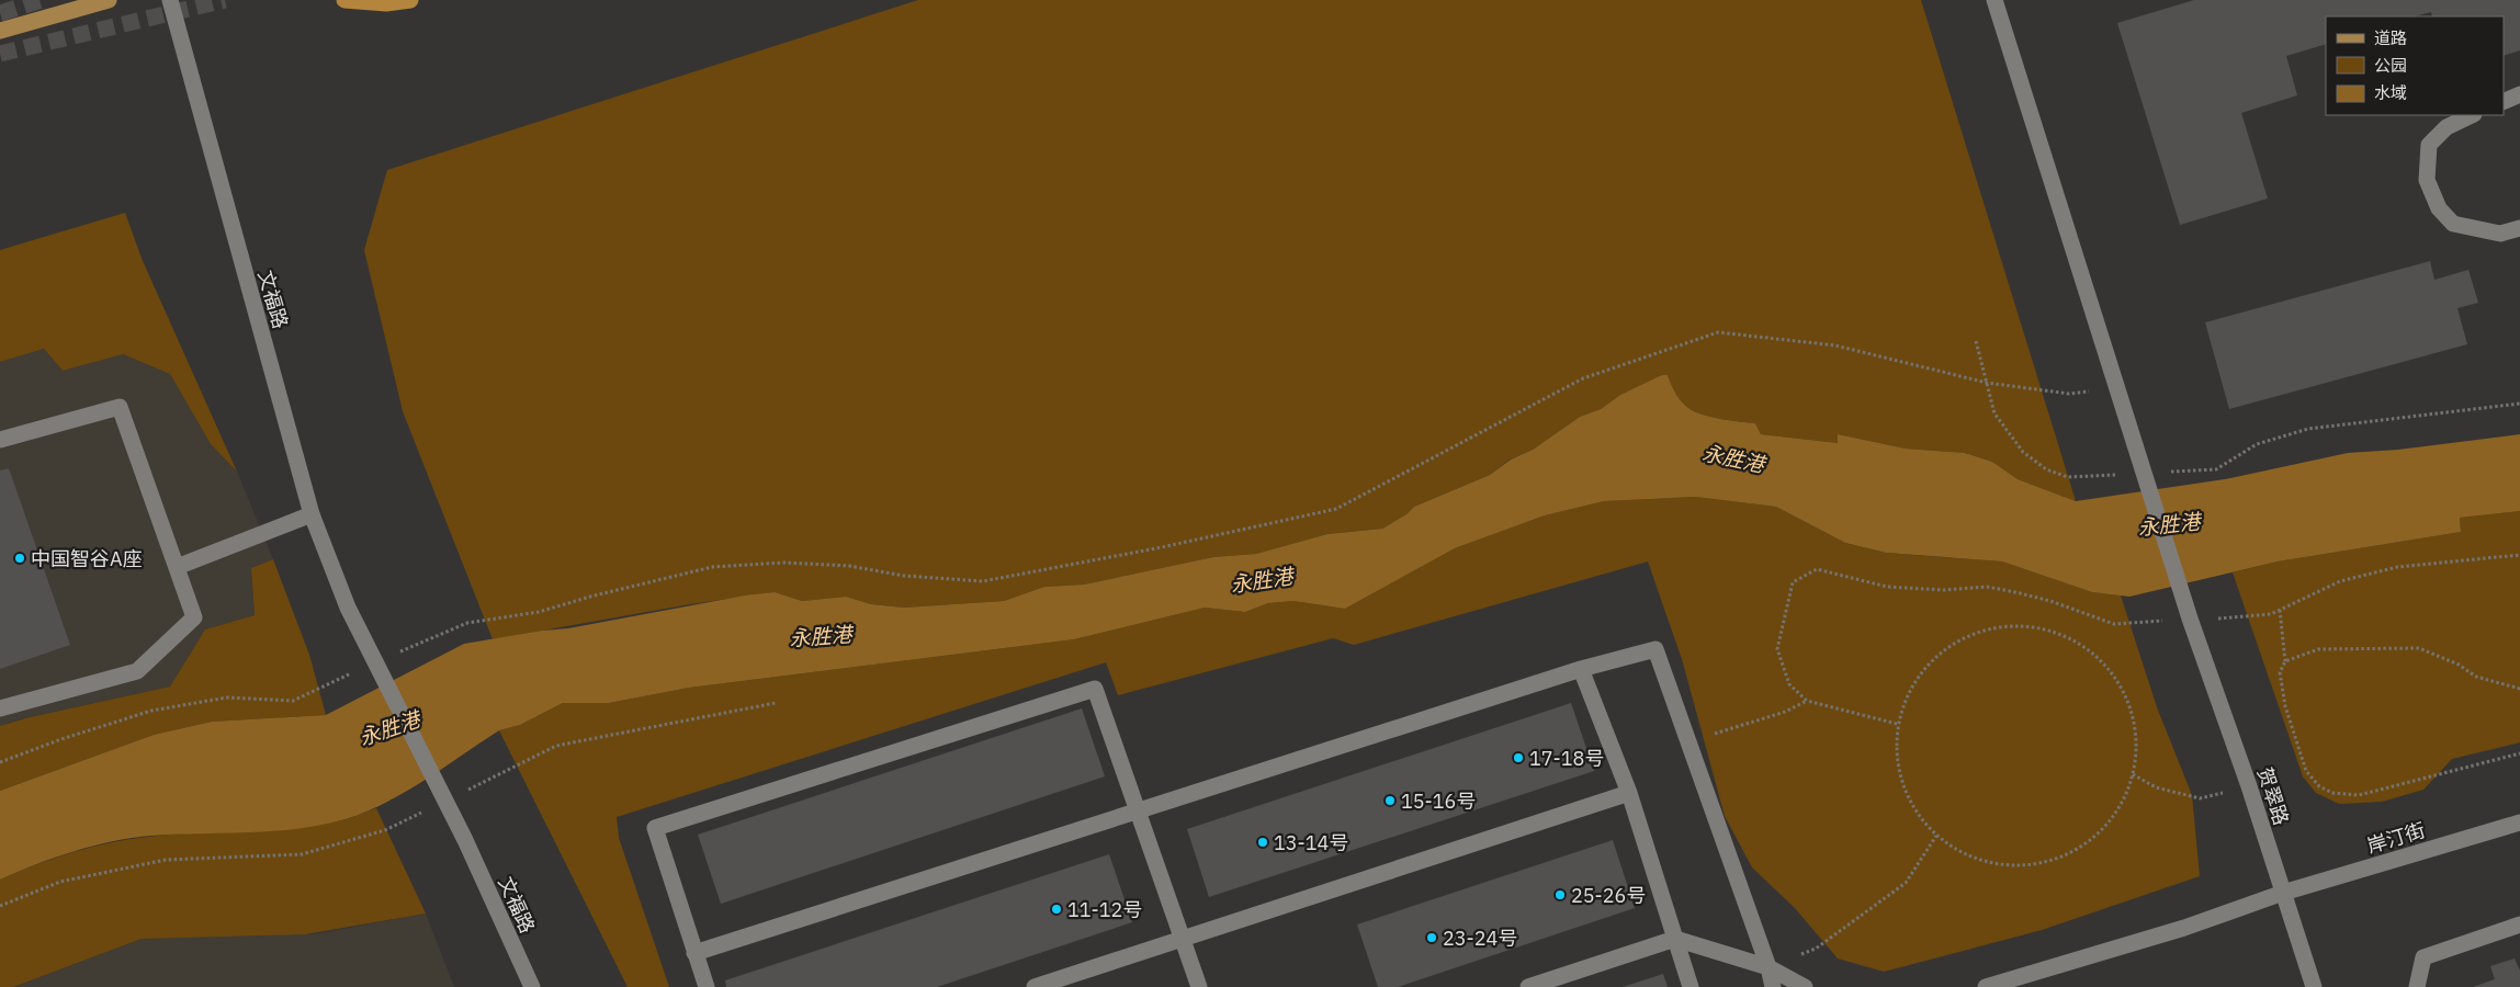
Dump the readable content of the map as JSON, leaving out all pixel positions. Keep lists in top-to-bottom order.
{
  "streets": {
    "street": ["文福路", "贺翠路", "岸汀街"]
  },
  "crossings": [
    ["贺翠路", "岸汀街"]
  ],
  "water": ["永胜港"],
  "places": [
    "中国智谷A座",
    "17-18号",
    "15-16号",
    "13-14号",
    "25-26号",
    "11-12号",
    "23-24号"
  ],
  "legend": ["道路", "公园", "水域"]
}
